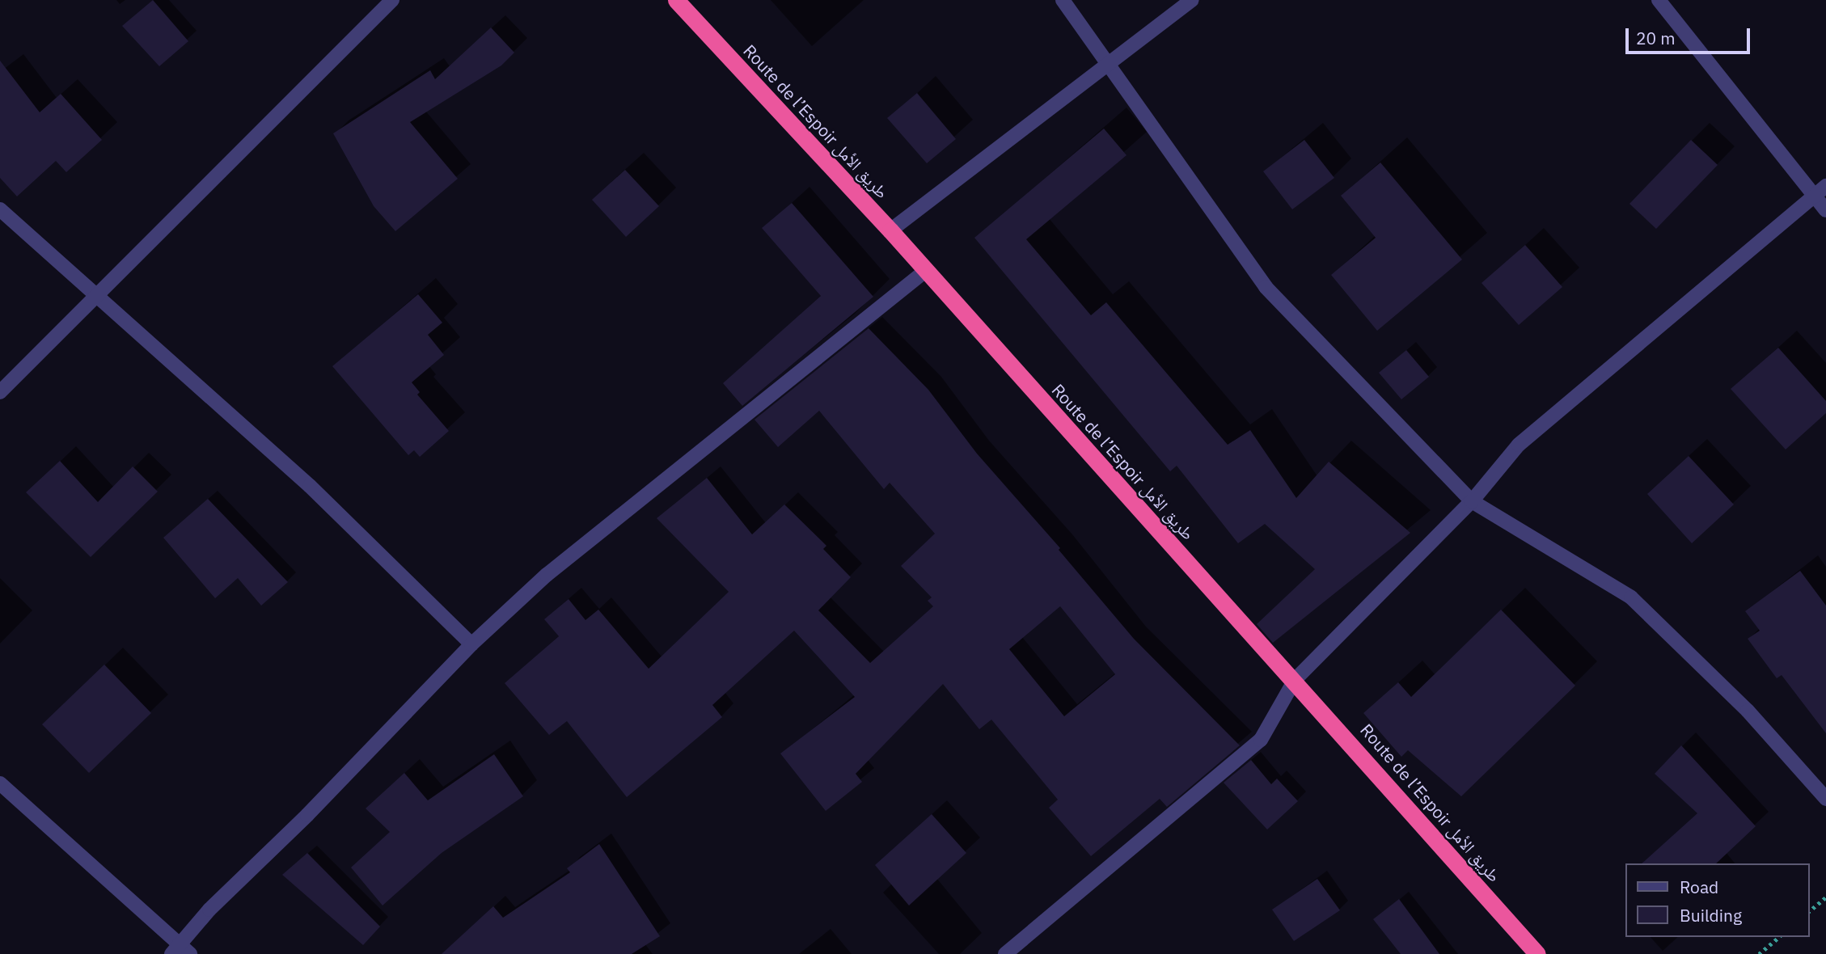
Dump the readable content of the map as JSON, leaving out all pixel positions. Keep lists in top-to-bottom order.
{
  "streets": {
    "highway": ["Route de l’Espoir طريق الأمل"]
  },
  "legend": ["Road", "Building"],
  "scale_bar": "20 m"
}
